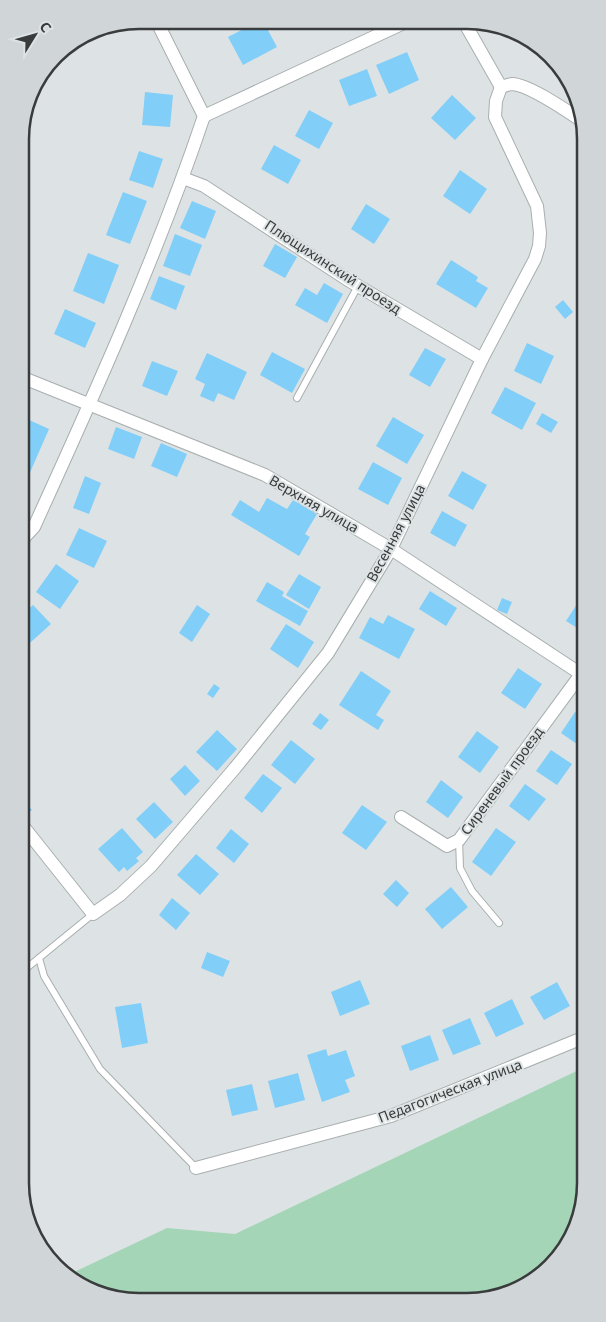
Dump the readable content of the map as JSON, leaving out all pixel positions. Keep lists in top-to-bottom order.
{
  "streets": {
    "street": [
      "Плющихинский проезд",
      "Верхняя улица",
      "Весенняя улица",
      "Сиреневый проезд",
      "Педагогическая улица"
    ]
  },
  "crossings": [
    ["Плющихинский проезд", "Весенняя улица"],
    ["Верхняя улица", "Весенняя улица"]
  ],
  "north": "top right"
}
